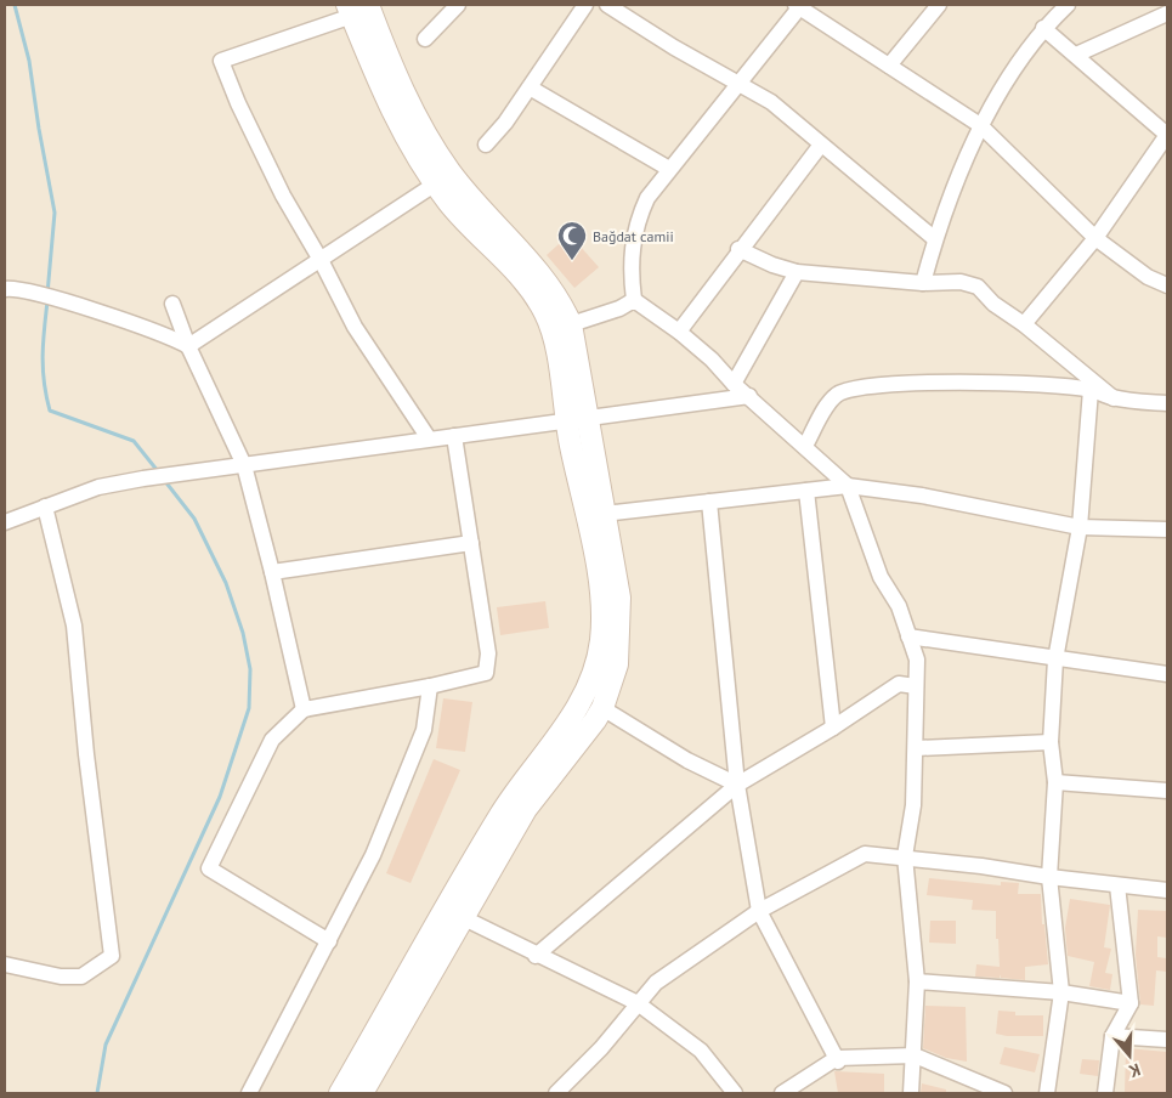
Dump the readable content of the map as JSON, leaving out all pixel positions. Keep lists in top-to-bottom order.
{
  "places": {
    "mosque": ["Bağdat camii"]
  },
  "north": "bottom"
}
